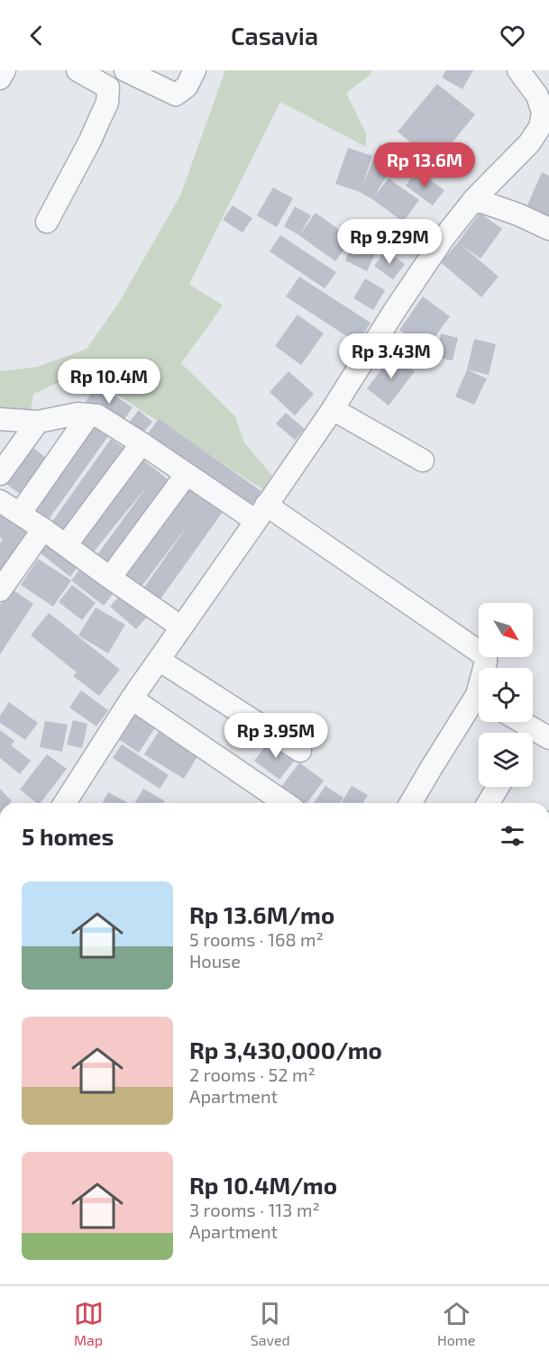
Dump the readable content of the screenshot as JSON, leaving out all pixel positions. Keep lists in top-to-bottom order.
{
  "north": "bottom right",
  "page": {
    "header": "Casavia",
    "price": [
      "Rp 13.6M",
      "Rp 9.29M",
      "Rp 3.43M",
      "Rp 10.4M",
      "Rp 3.95M"
    ],
    "heading": "5 homes",
    "list": [
      {
        "name": "Rp 13.6M/mo",
        "note": "5 rooms · 168 m² · House"
      },
      {
        "name": "Rp 3,430,000/mo",
        "note": "2 rooms · 52 m² · Apartment"
      },
      {
        "name": "Rp 10.4M/mo",
        "note": "3 rooms · 113 m² · Apartment"
      }
    ],
    "tabs": ["Map", "Saved", "Home"]
  }
}
